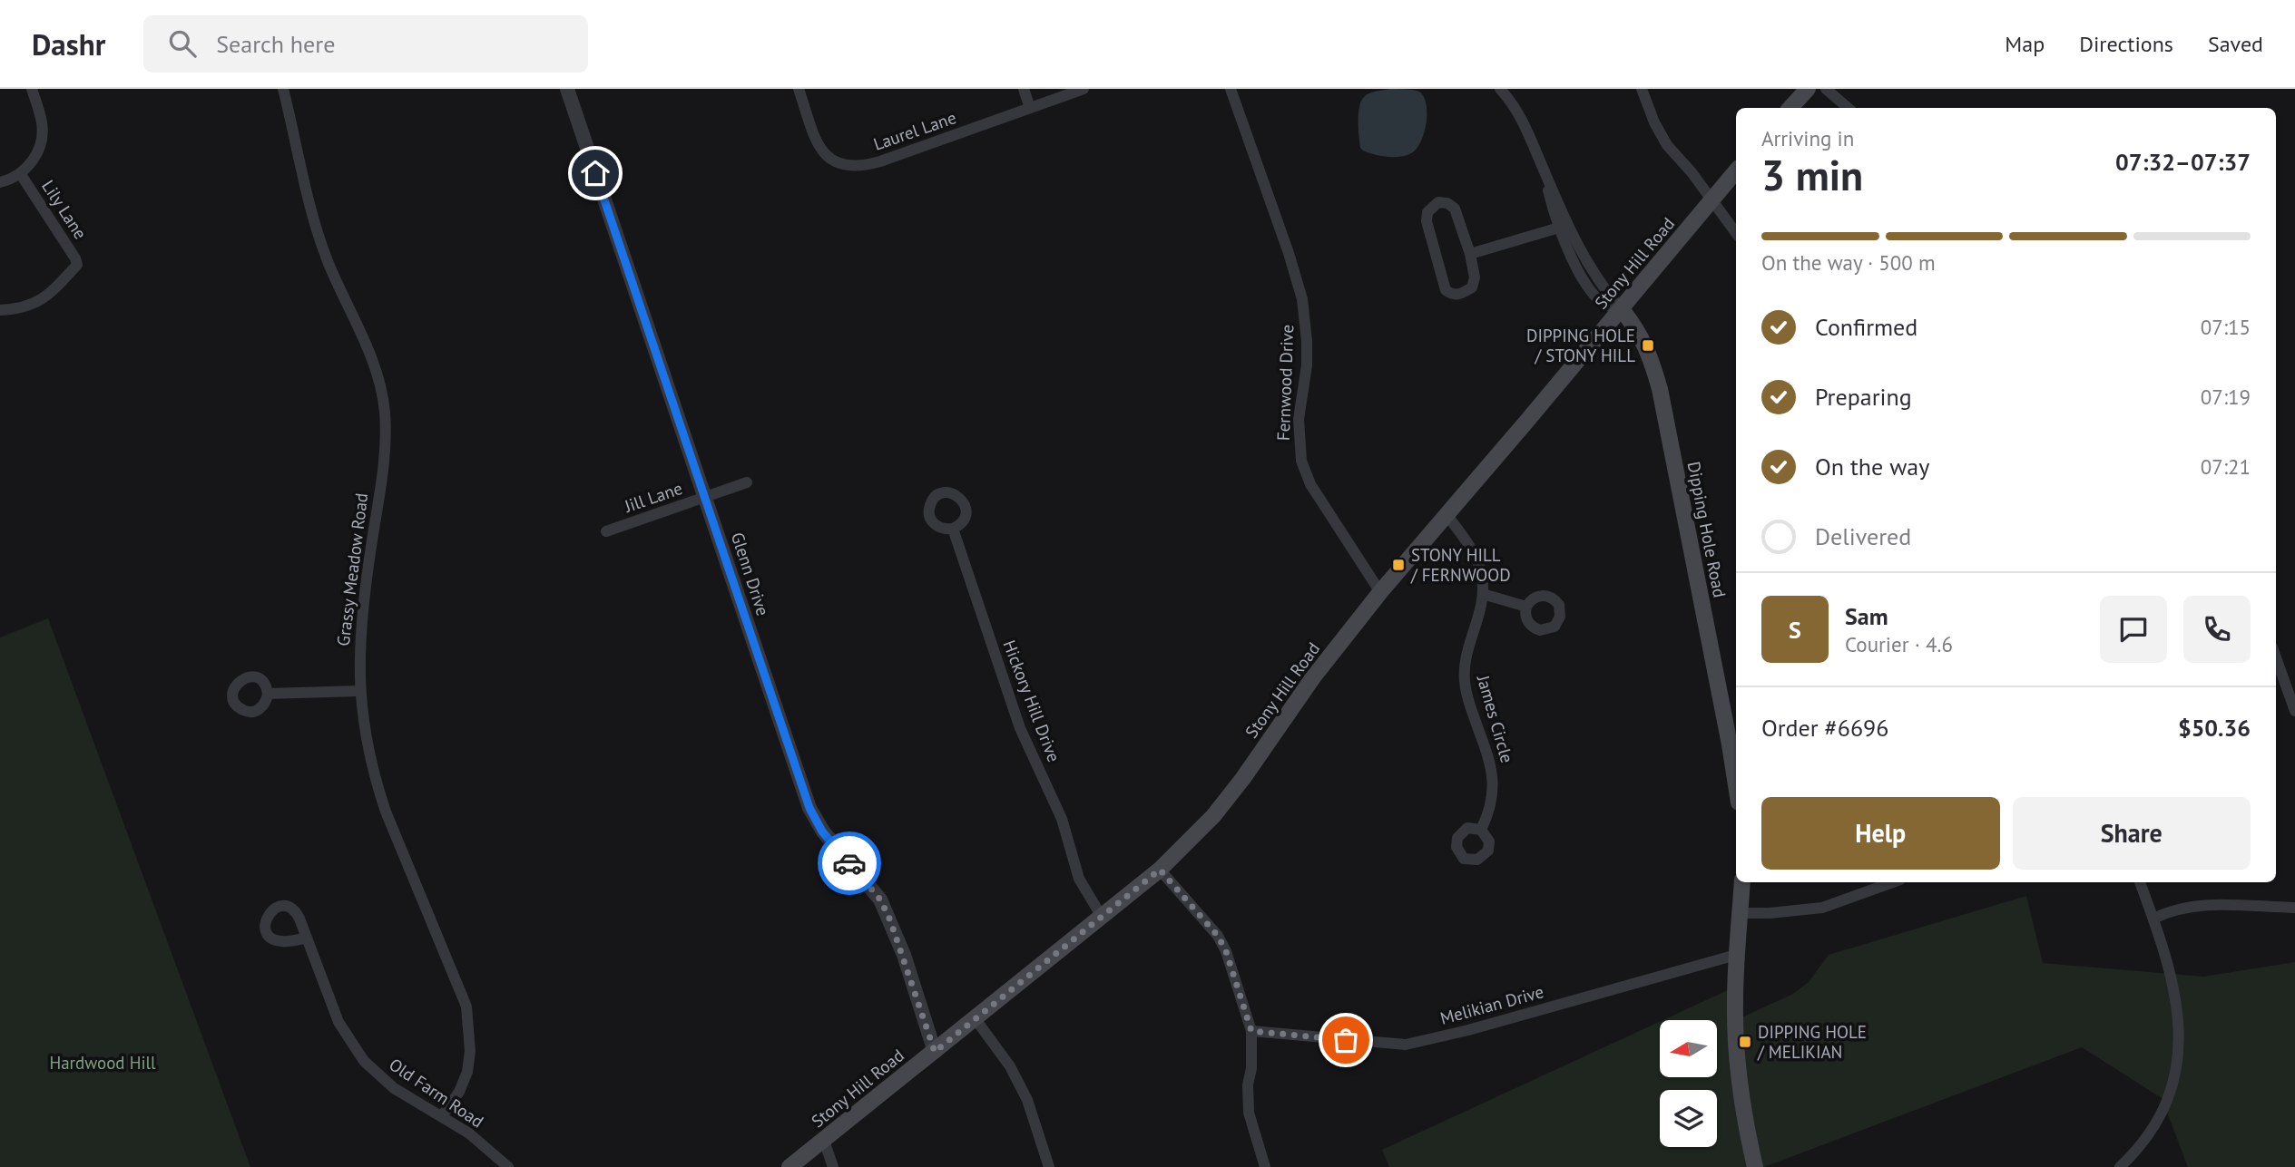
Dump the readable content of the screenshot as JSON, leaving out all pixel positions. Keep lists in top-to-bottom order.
{
  "streets": {
    "main road": ["Stony Hill Road", "Dipping Hole Road"],
    "street": [
      "Laurel Lane",
      "Lily Lane",
      "Fernwood Drive",
      "Jill Lane",
      "Grassy Meadow Road",
      "Glenn Drive",
      "Hickory Hill Drive",
      "James Circle",
      "Melikian Drive",
      "Old Farm Road"
    ]
  },
  "crossings": [
    ["Stony Hill Road", "Fernwood Drive"],
    ["Stony Hill Road", "Dipping Hole Road"],
    ["Stony Hill Road", "Glenn Drive"],
    ["Stony Hill Road", "Hickory Hill Drive"],
    ["Stony Hill Road", "James Circle"],
    ["Jill Lane", "Glenn Drive"],
    ["Grassy Meadow Road", "Old Farm Road"]
  ],
  "parks": ["Hardwood Hill"],
  "places": {
    "transit": ["DIPPING HOLE / STONY HILL", "STONY HILL / FERNWOOD", "DIPPING HOLE / MELIKIAN"]
  },
  "north": "left",
  "page": {
    "header": "Dashr",
    "search": "Search here",
    "nav": ["Map", "Directions", "Saved"],
    "heading": ["3 min", "Arriving in", "07:32–07:37"],
    "panel": [
      "Sam",
      "Courier · 4.6",
      "Order #6696",
      "$50.36"
    ],
    "bar": "On the way · 500 m",
    "list": [
      ["Confirmed", "07:15"],
      ["Preparing", "07:19"],
      ["On the way", "07:21"],
      "Delivered"
    ],
    "round": "S",
    "buttons": ["Help", "Share"]
  }
}
